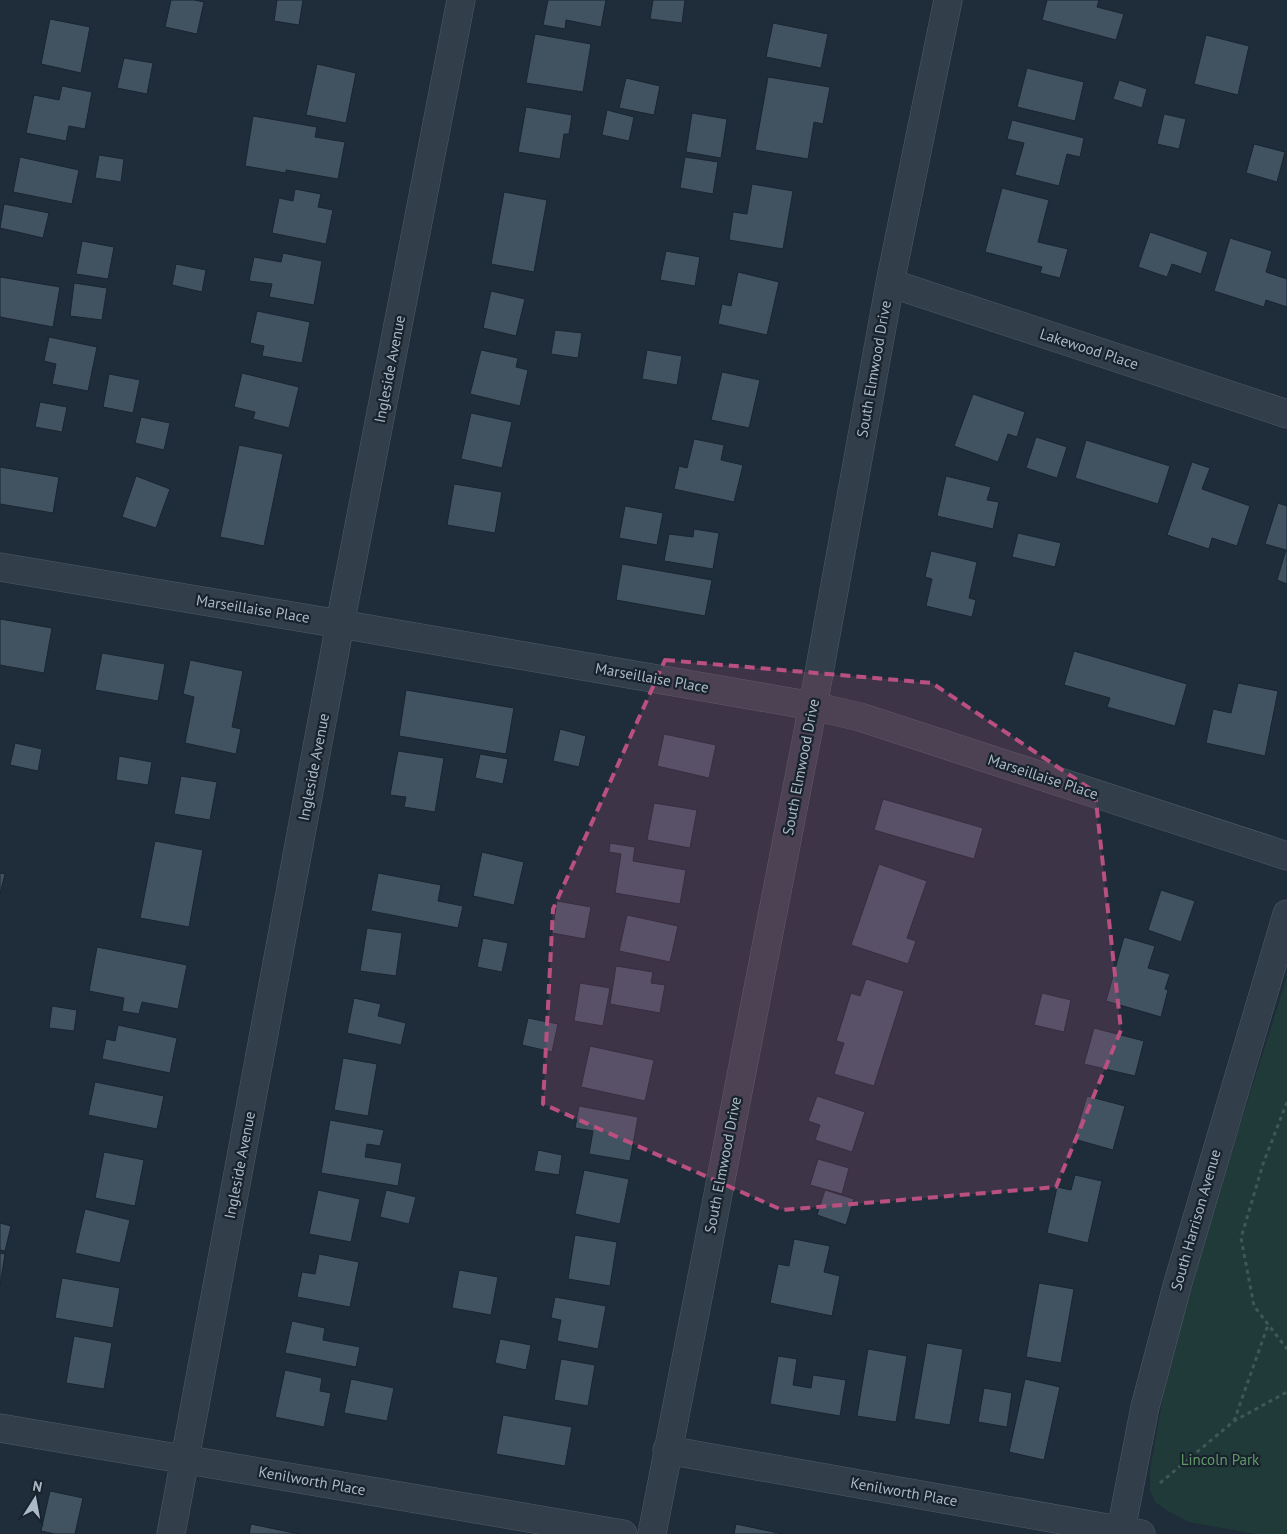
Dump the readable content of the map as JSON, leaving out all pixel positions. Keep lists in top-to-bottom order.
{
  "streets": {
    "street": [
      "Lakewood Place",
      "Ingleside Avenue",
      "South Elmwood Drive",
      "Marseillaise Place",
      "South Harrison Avenue",
      "Kenilworth Place"
    ]
  },
  "crossings": [
    ["Lakewood Place", "South Elmwood Drive"],
    ["Ingleside Avenue", "Marseillaise Place"],
    ["Ingleside Avenue", "Kenilworth Place"],
    ["South Elmwood Drive", "Marseillaise Place"],
    ["South Elmwood Drive", "Kenilworth Place"],
    ["South Harrison Avenue", "Kenilworth Place"]
  ],
  "parks": ["Lincoln Park"],
  "north": "top"
}
